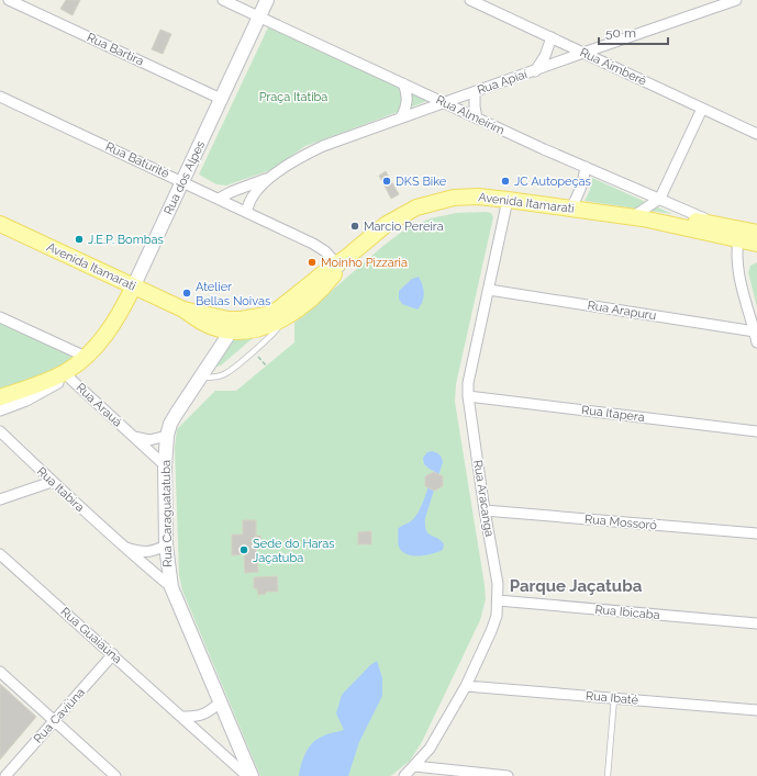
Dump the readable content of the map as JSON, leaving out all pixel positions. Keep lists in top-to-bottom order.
{
  "streets": {
    "main road": ["Rua dos Alpes", "Avenida Itamarati"],
    "street": [
      "Rua Bartira",
      "Rua Aimberê",
      "Rua Apiaí",
      "Rua Almeirim",
      "Rua Baturité",
      "Rua Arapuru",
      "Rua Arauá",
      "Rua Itapera",
      "Rua Itabira",
      "Rua Aracanga",
      "Rua Caraguatatuba",
      "Rua Mossoró",
      "Rua Ibicaba",
      "Rua Guaiaúna",
      "Rua Ibaté",
      "Rua Caviúna"
    ]
  },
  "crossings": [
    ["Rua Bartira", "Rua dos Alpes"],
    ["Rua Aimberê", "Rua Apiaí"],
    ["Rua Apiaí", "Rua Almeirim"],
    ["Rua Apiaí", "Rua Baturité"],
    ["Rua Almeirim", "Rua dos Alpes"],
    ["Rua Almeirim", "Avenida Itamarati"],
    ["Rua Baturité", "Rua dos Alpes"],
    ["Rua Baturité", "Avenida Itamarati"],
    ["Rua dos Alpes", "Avenida Itamarati"],
    ["Rua dos Alpes", "Rua Arauá"],
    ["Avenida Itamarati", "Rua Aracanga"],
    ["Avenida Itamarati", "Rua Caraguatatuba"],
    ["Rua Arapuru", "Rua Aracanga"],
    ["Rua Arauá", "Rua Caraguatatuba"],
    ["Rua Itapera", "Rua Aracanga"],
    ["Rua Itabira", "Rua Caraguatatuba"],
    ["Rua Aracanga", "Rua Mossoró"],
    ["Rua Aracanga", "Rua Ibicaba"],
    ["Rua Aracanga", "Rua Ibaté"],
    ["Rua Guaiaúna", "Rua Caviúna"]
  ],
  "districts": ["Parque Jaçatuba"],
  "parks": ["Praça Itatiba"],
  "places": [
    "DKS Bike",
    "JC Autopeças",
    "Marcio Pereira",
    "J.E.P. Bombas",
    "Moinho Pizzaria",
    "Atelier Bellas Noivas",
    "Sede do Haras Jaçatuba"
  ],
  "scale_bar": "50 m"
}
